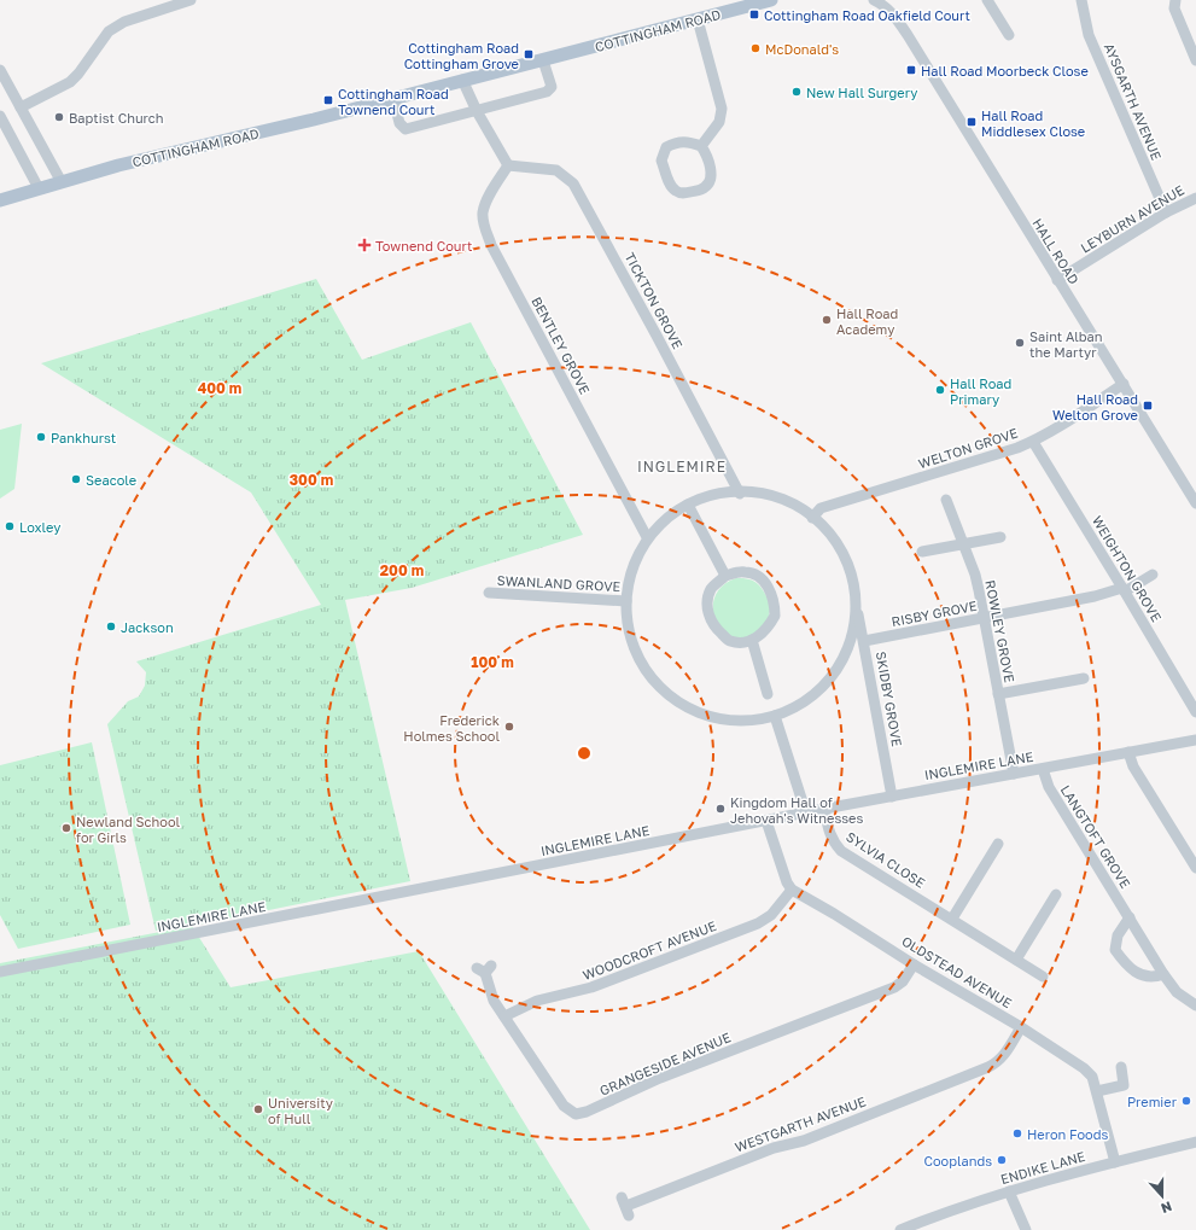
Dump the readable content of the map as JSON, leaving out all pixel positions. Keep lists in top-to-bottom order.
{
  "streets": {
    "main road": ["COTTINGHAM ROAD"],
    "street": [
      "AYSGARTH AVENUE",
      "LEYBURN AVENUE",
      "HALL ROAD",
      "TICKTON GROVE",
      "BENTLEY GROVE",
      "WELTON GROVE",
      "WEIGHTON GROVE",
      "SWANLAND GROVE",
      "RISBY GROVE",
      "ROWLEY GROVE",
      "SKIDBY GROVE",
      "INGLEMIRE LANE",
      "LANGTOFT GROVE",
      "SYLVIA CLOSE",
      "WOODCROFT AVENUE",
      "OLDSTEAD AVENUE",
      "GRANGESIDE AVENUE",
      "WESTGARTH AVENUE",
      "ENDIKE LANE"
    ]
  },
  "crossings": [
    ["AYSGARTH AVENUE", "LEYBURN AVENUE"],
    ["LEYBURN AVENUE", "HALL ROAD"],
    ["HALL ROAD", "WELTON GROVE"],
    ["TICKTON GROVE", "BENTLEY GROVE"],
    ["TICKTON GROVE", "SKIDBY GROVE"],
    ["BENTLEY GROVE", "SKIDBY GROVE"],
    ["WELTON GROVE", "WEIGHTON GROVE"],
    ["WELTON GROVE", "SKIDBY GROVE"],
    ["WEIGHTON GROVE", "RISBY GROVE"],
    ["SWANLAND GROVE", "SKIDBY GROVE"],
    ["RISBY GROVE", "ROWLEY GROVE"],
    ["RISBY GROVE", "SKIDBY GROVE"],
    ["ROWLEY GROVE", "INGLEMIRE LANE"],
    ["SKIDBY GROVE", "INGLEMIRE LANE"],
    ["INGLEMIRE LANE", "LANGTOFT GROVE"],
    ["INGLEMIRE LANE", "SYLVIA CLOSE"],
    ["WOODCROFT AVENUE", "OLDSTEAD AVENUE"],
    ["WOODCROFT AVENUE", "GRANGESIDE AVENUE"],
    ["OLDSTEAD AVENUE", "GRANGESIDE AVENUE"],
    ["OLDSTEAD AVENUE", "WESTGARTH AVENUE"],
    ["OLDSTEAD AVENUE", "ENDIKE LANE"]
  ],
  "districts": ["INGLEMIRE"],
  "places": {
    "transit": [
      "Cottingham Road Oakfield Court",
      "Cottingham Road Cottingham Grove",
      "Hall Road Moorbeck Close",
      "Cottingham Road Townend Court",
      "Hall Road Middlesex Close",
      "Hall Road Welton Grove"
    ],
    "other": [
      "McDonald's",
      "New Hall Surgery",
      "Baptist Church",
      "Hall Road Academy",
      "Saint Alban the Martyr",
      "Hall Road Primary",
      "Pankhurst",
      "Seacole",
      "Loxley",
      "Jackson",
      "Frederick Holmes School",
      "Kingdom Hall of Jehovah's Witnesses",
      "Newland School for Girls",
      "Premier",
      "University of Hull",
      "Heron Foods",
      "Cooplands"
    ],
    "health": ["Townend Court"]
  },
  "north": "bottom",
  "rings": [
    "400 m",
    "300 m",
    "200 m",
    "100 m"
  ]
}
